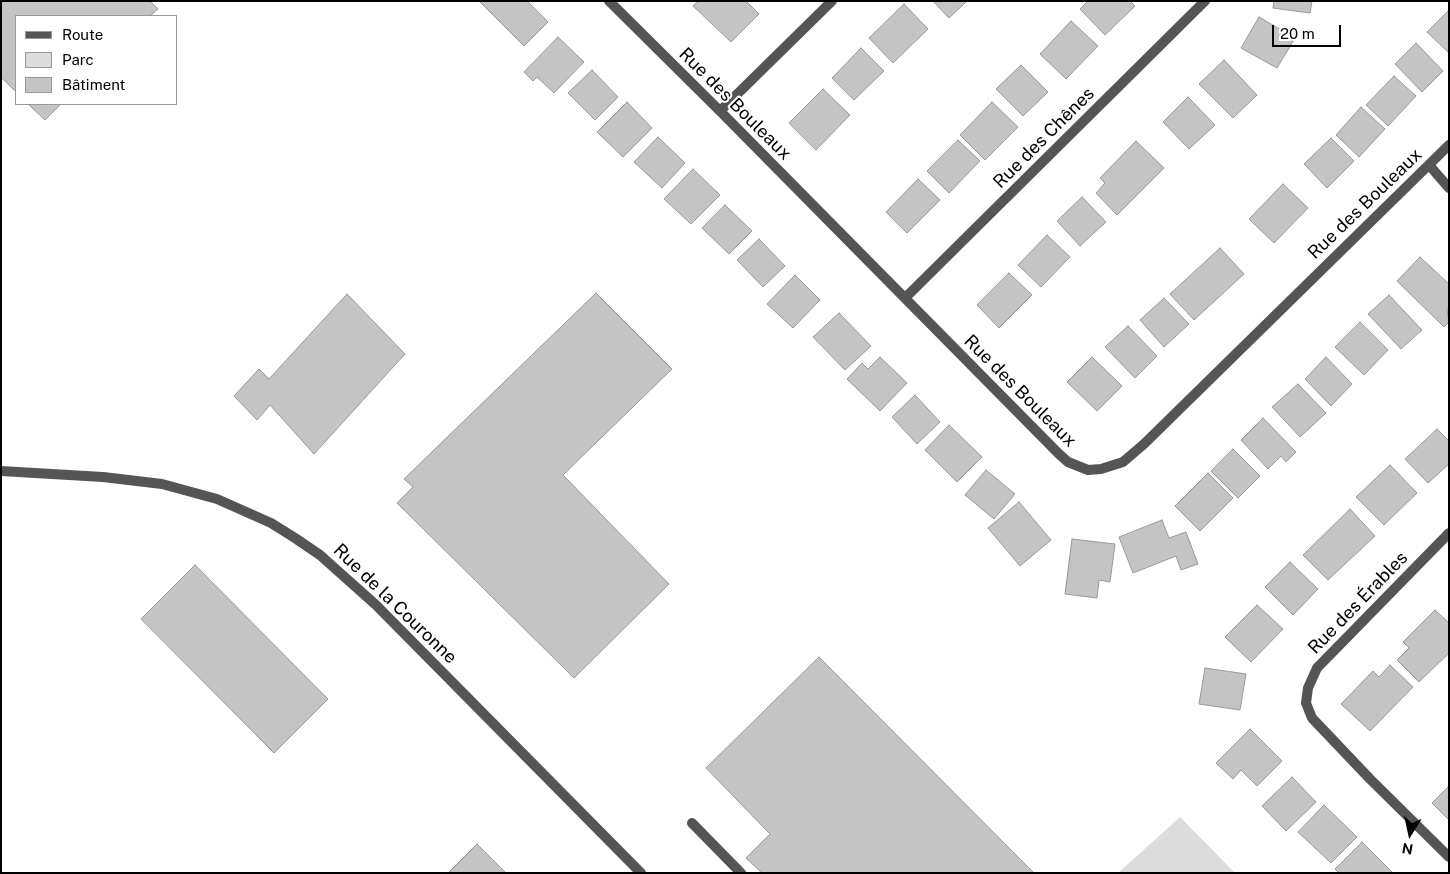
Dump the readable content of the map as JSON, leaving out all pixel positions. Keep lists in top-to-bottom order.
{
  "streets": {
    "street": [
      "Rue des Bouleaux",
      "Rue des Chênes",
      "Rue des Érables",
      "Rue de la Couronne"
    ]
  },
  "crossings": [
    ["Rue des Bouleaux", "Rue des Chênes"]
  ],
  "legend": ["Route", "Parc", "Bâtiment"],
  "scale_bar": "20 m",
  "north": "bottom"
}
